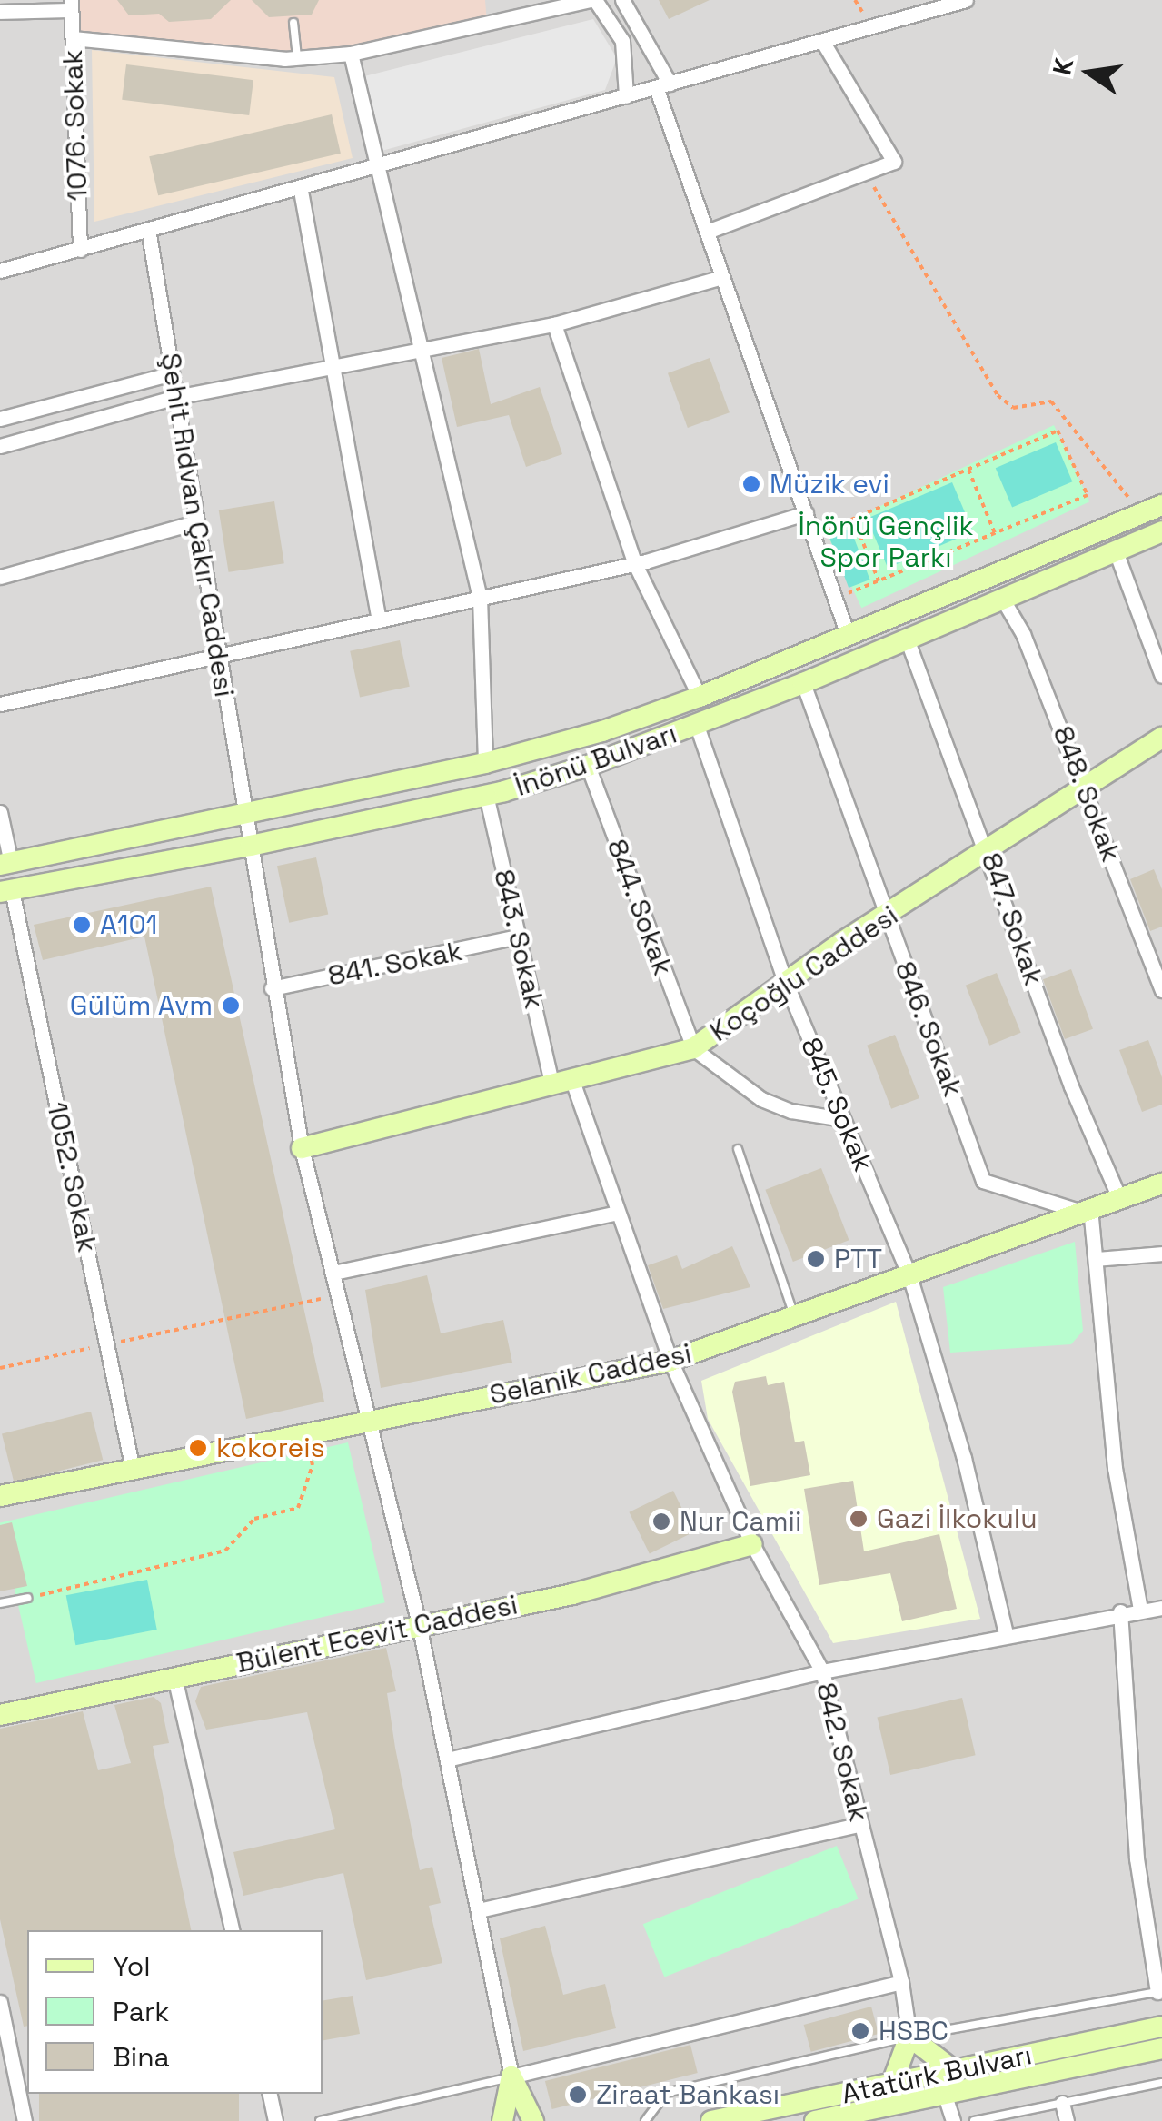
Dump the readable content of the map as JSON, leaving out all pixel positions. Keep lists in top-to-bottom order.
{
  "streets": {
    "main road": [
      "İnönü Bulvarı",
      "Koçoğlu Caddesi",
      "Selanik Caddesi",
      "Bülent Ecevit Caddesi",
      "Atatürk Bulvarı"
    ],
    "street": [
      "1076. Sokak",
      "Şehit Rıdvan Çakır Caddesi",
      "848. Sokak",
      "844. Sokak",
      "847. Sokak",
      "843. Sokak",
      "841. Sokak",
      "846. Sokak",
      "845. Sokak",
      "1052. Sokak",
      "842. Sokak"
    ]
  },
  "crossings": [
    ["Şehit Rıdvan Çakır Caddesi", "İnönü Bulvarı"],
    ["Şehit Rıdvan Çakır Caddesi", "841. Sokak"],
    ["Şehit Rıdvan Çakır Caddesi", "Koçoğlu Caddesi"],
    ["Şehit Rıdvan Çakır Caddesi", "Selanik Caddesi"],
    ["Şehit Rıdvan Çakır Caddesi", "Bülent Ecevit Caddesi"],
    ["İnönü Bulvarı", "848. Sokak"],
    ["İnönü Bulvarı", "844. Sokak"],
    ["İnönü Bulvarı", "847. Sokak"],
    ["İnönü Bulvarı", "843. Sokak"],
    ["İnönü Bulvarı", "846. Sokak"],
    ["İnönü Bulvarı", "845. Sokak"],
    ["İnönü Bulvarı", "1052. Sokak"],
    ["848. Sokak", "Koçoğlu Caddesi"],
    ["844. Sokak", "Koçoğlu Caddesi"],
    ["847. Sokak", "Koçoğlu Caddesi"],
    ["847. Sokak", "Selanik Caddesi"],
    ["843. Sokak", "841. Sokak"],
    ["843. Sokak", "Koçoğlu Caddesi"],
    ["843. Sokak", "842. Sokak"],
    ["Koçoğlu Caddesi", "846. Sokak"],
    ["Koçoğlu Caddesi", "845. Sokak"],
    ["Koçoğlu Caddesi", "842. Sokak"],
    ["846. Sokak", "Selanik Caddesi"],
    ["845. Sokak", "Selanik Caddesi"],
    ["1052. Sokak", "Selanik Caddesi"],
    ["Selanik Caddesi", "842. Sokak"],
    ["Bülent Ecevit Caddesi", "842. Sokak"]
  ],
  "parks": ["İnönü Gençlik Spor Parkı"],
  "places": [
    "Müzik evi",
    "A101",
    "Gülüm Avm",
    "PTT",
    "kokoreis",
    "Gazi İlkokulu",
    "Nur Camii",
    "HSBC",
    "Ziraat Bankası"
  ],
  "legend": ["Yol", "Park", "Bina"],
  "north": "left"
}
